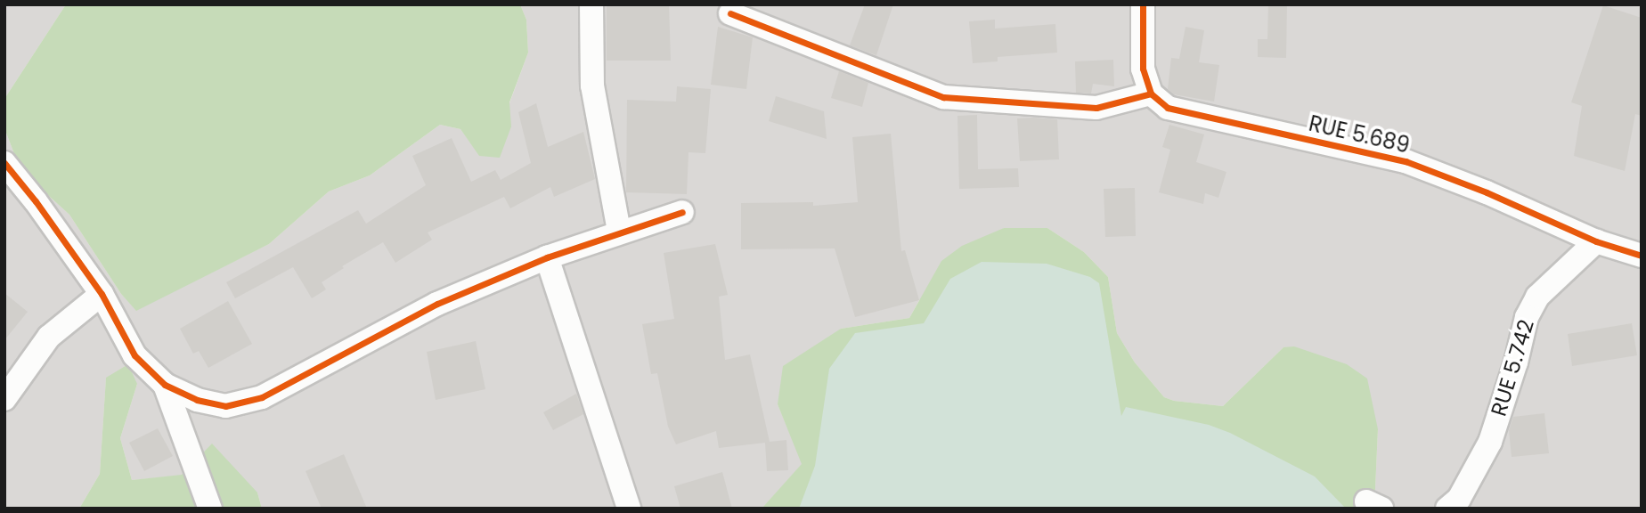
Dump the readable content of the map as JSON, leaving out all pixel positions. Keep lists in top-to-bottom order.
{
  "streets": {
    "street": ["RUE 5.689", "RUE 5.742"]
  },
  "crossings": [
    ["RUE 5.689", "RUE 5.742"]
  ]
}
